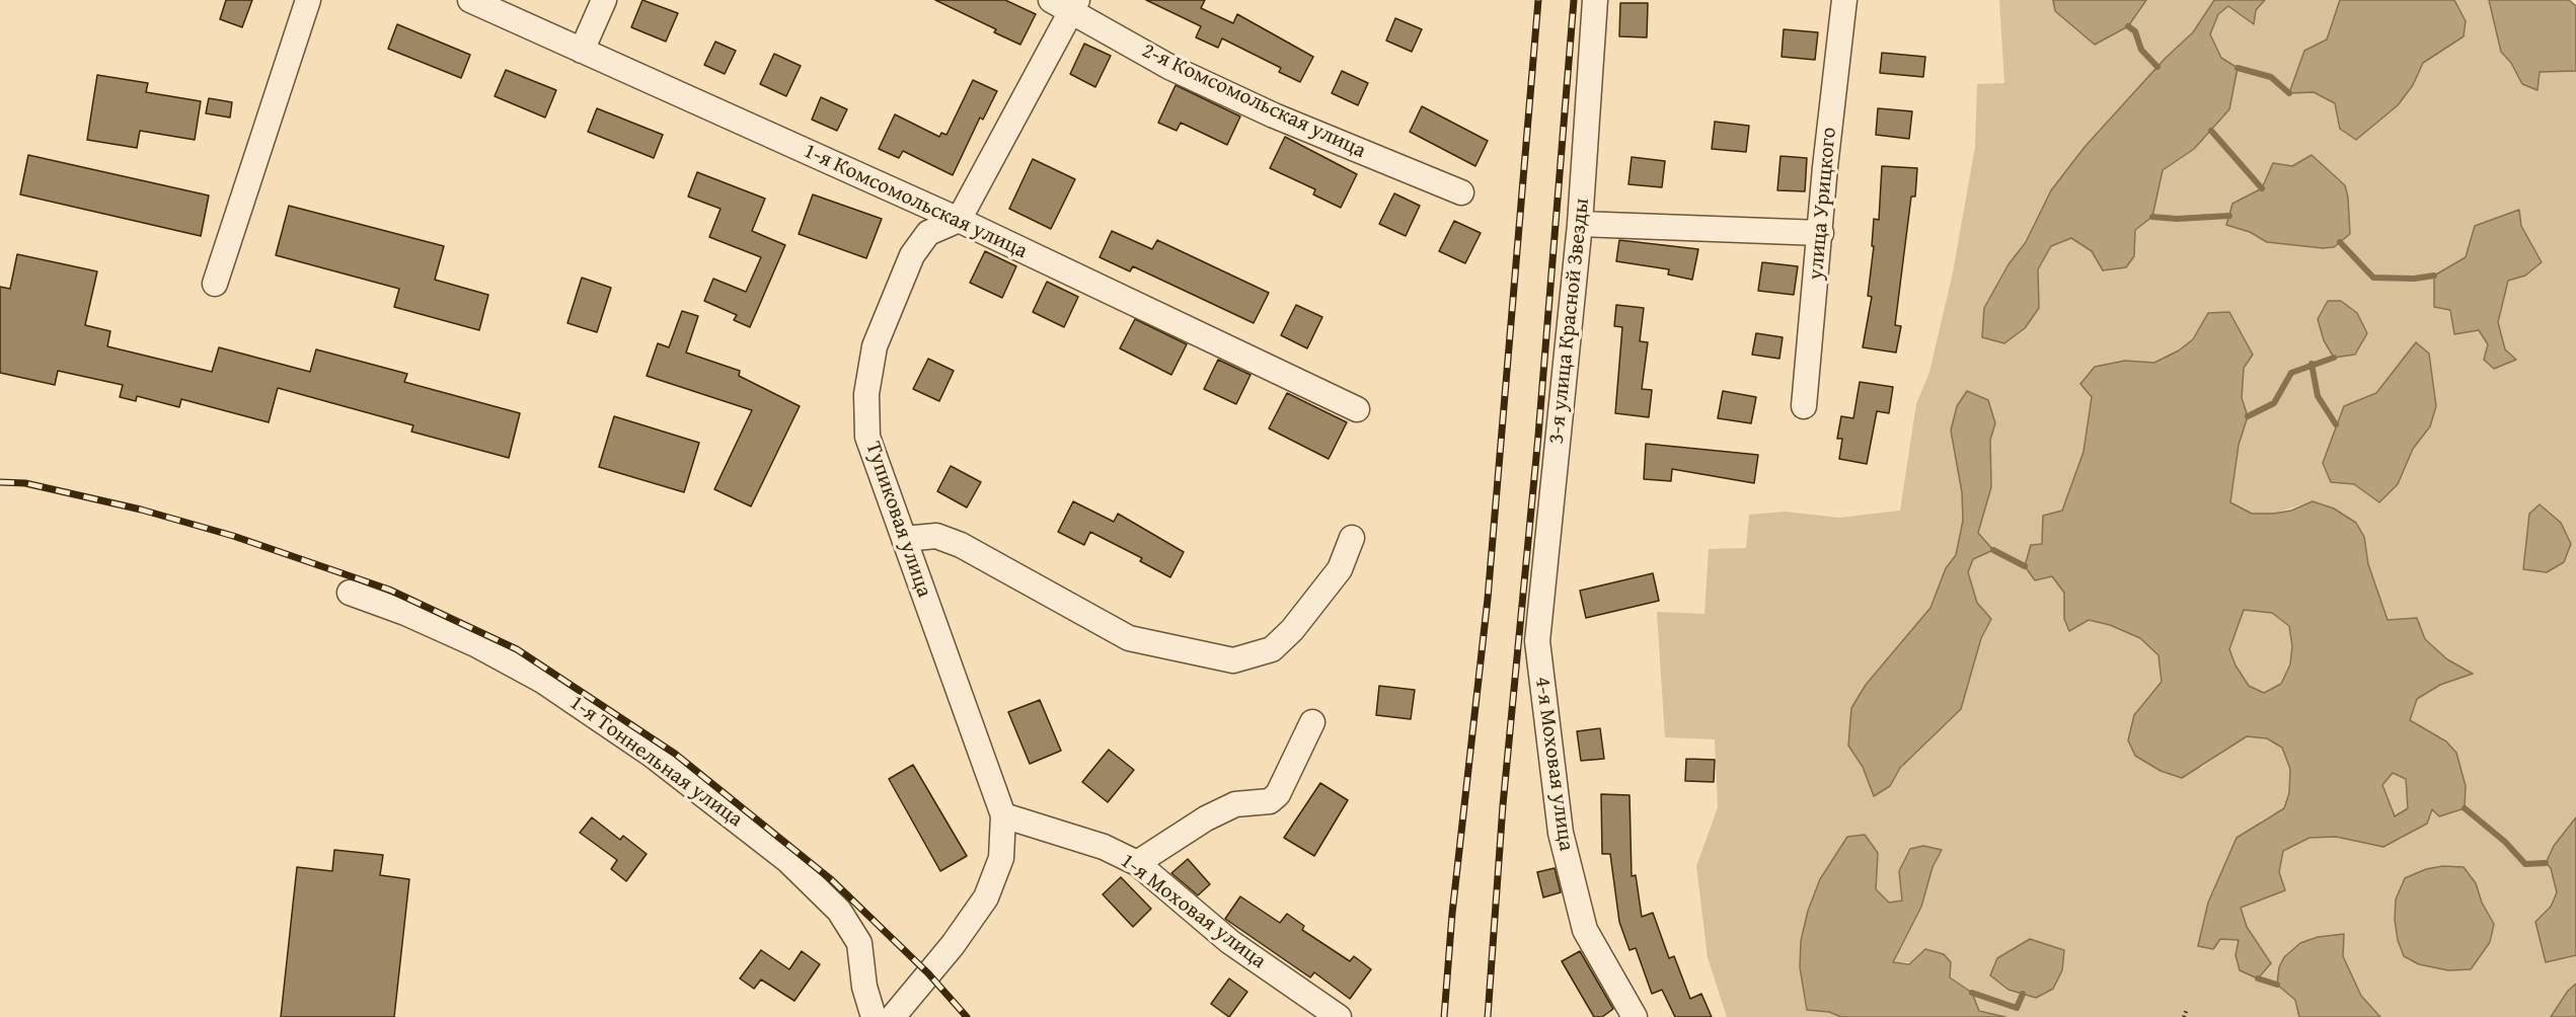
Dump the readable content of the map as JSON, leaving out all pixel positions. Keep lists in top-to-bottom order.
{
  "streets": {
    "street": [
      "2-я Комсомольская улица",
      "1-я Комсомольская улица",
      "улица Урицкого",
      "3-я улица Красной Звезды",
      "Тупиковая улица",
      "1-я Тоннельная улица",
      "4-я Моховая улица",
      "1-я Моховая улица"
    ]
  },
  "crossings": [
    ["1-я Комсомольская улица", "Тупиковая улица"],
    ["3-я улица Красной Звезды", "4-я Моховая улица"],
    ["Тупиковая улица", "1-я Моховая улица"]
  ]
}
